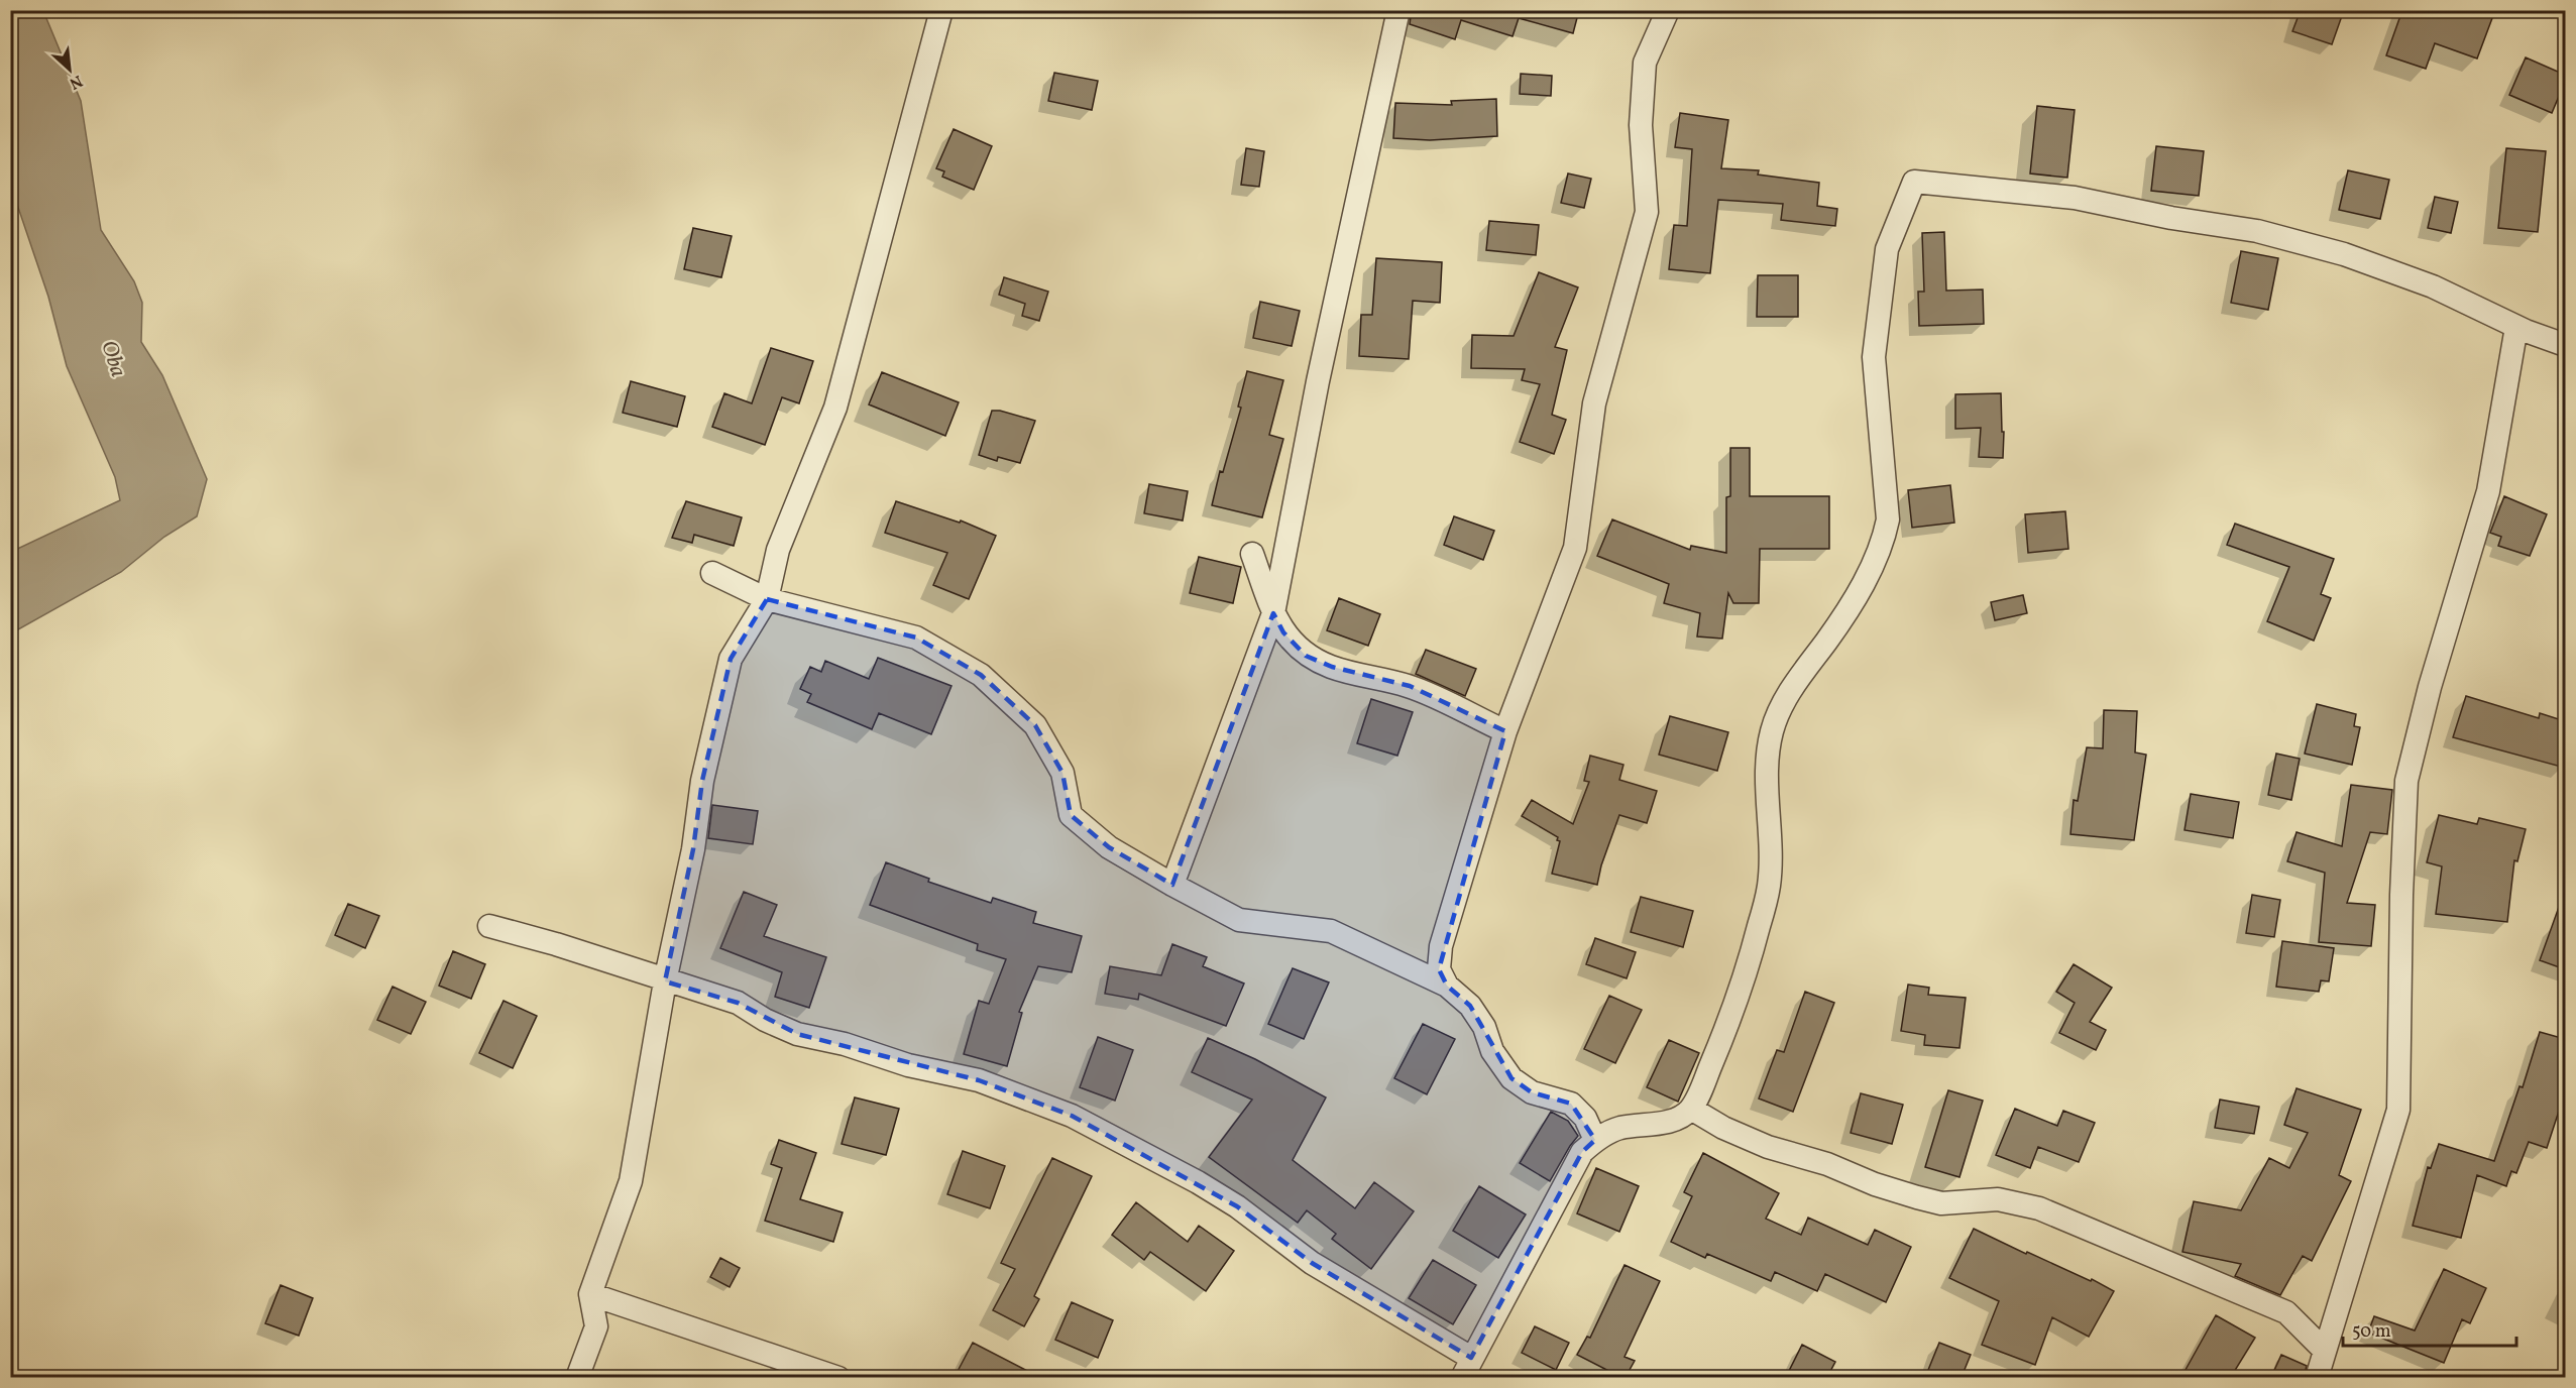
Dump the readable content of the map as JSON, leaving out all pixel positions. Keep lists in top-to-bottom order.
{
  "water": ["Oba"],
  "scale_bar": "50 m",
  "north": "bottom right"
}
